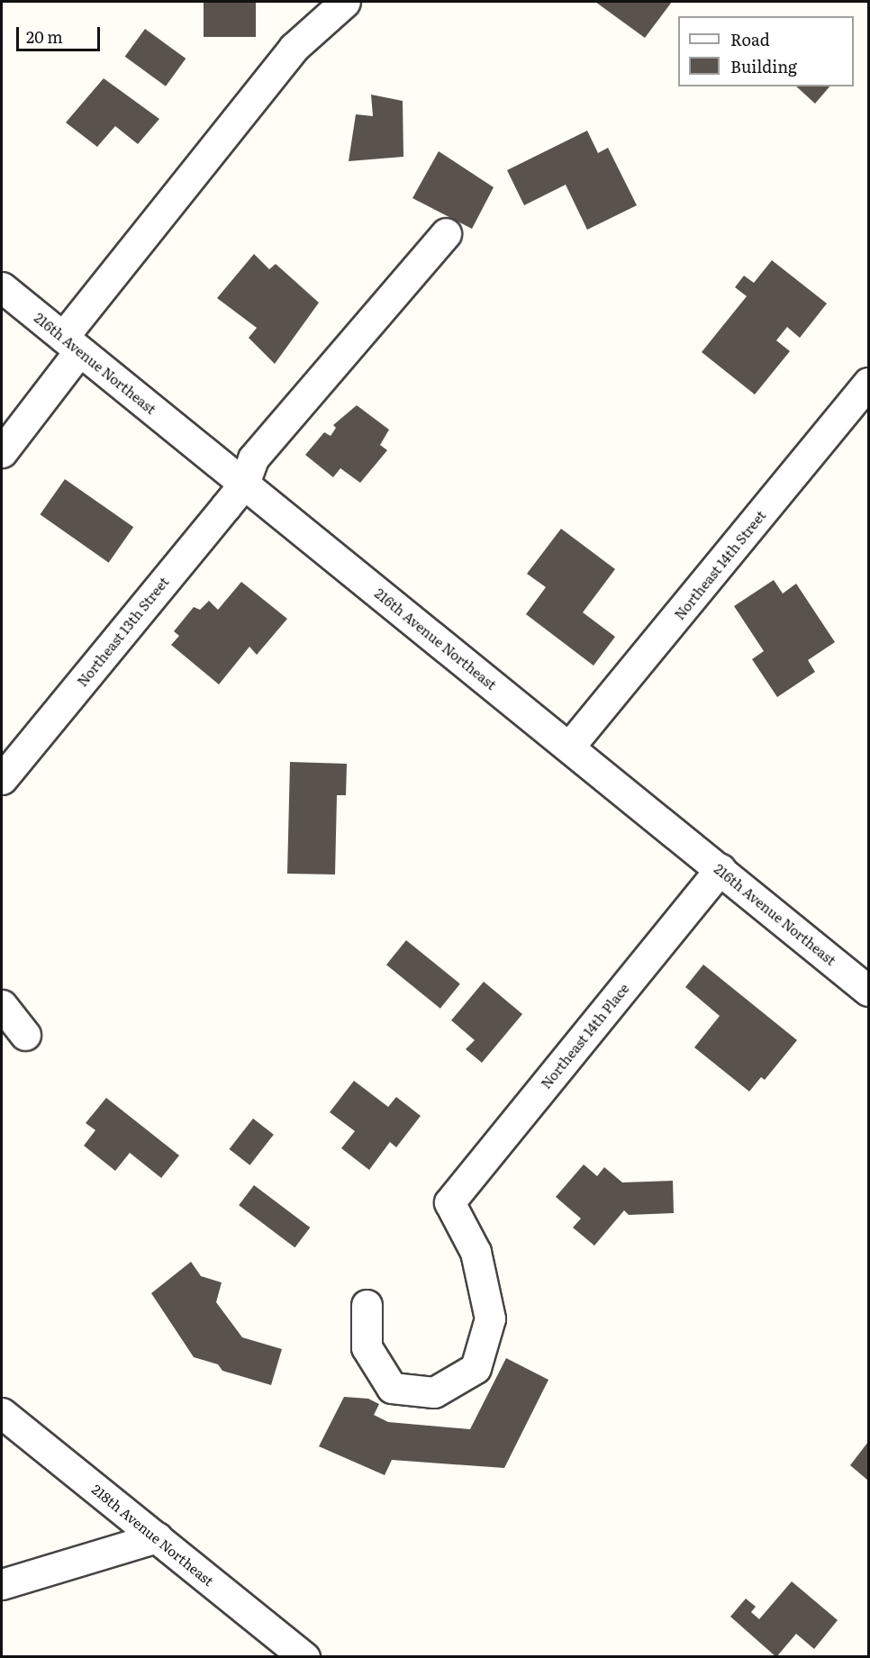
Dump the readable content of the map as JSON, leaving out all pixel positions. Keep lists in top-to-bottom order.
{
  "streets": {
    "street": [
      "216th Avenue Northeast",
      "Northeast 14th Street",
      "Northeast 13th Street",
      "Northeast 14th Place",
      "218th Avenue Northeast"
    ]
  },
  "crossings": [
    ["216th Avenue Northeast", "Northeast 14th Street"],
    ["216th Avenue Northeast", "Northeast 13th Street"],
    ["216th Avenue Northeast", "Northeast 14th Place"]
  ],
  "legend": ["Road", "Building"],
  "scale_bar": "20 m"
}
